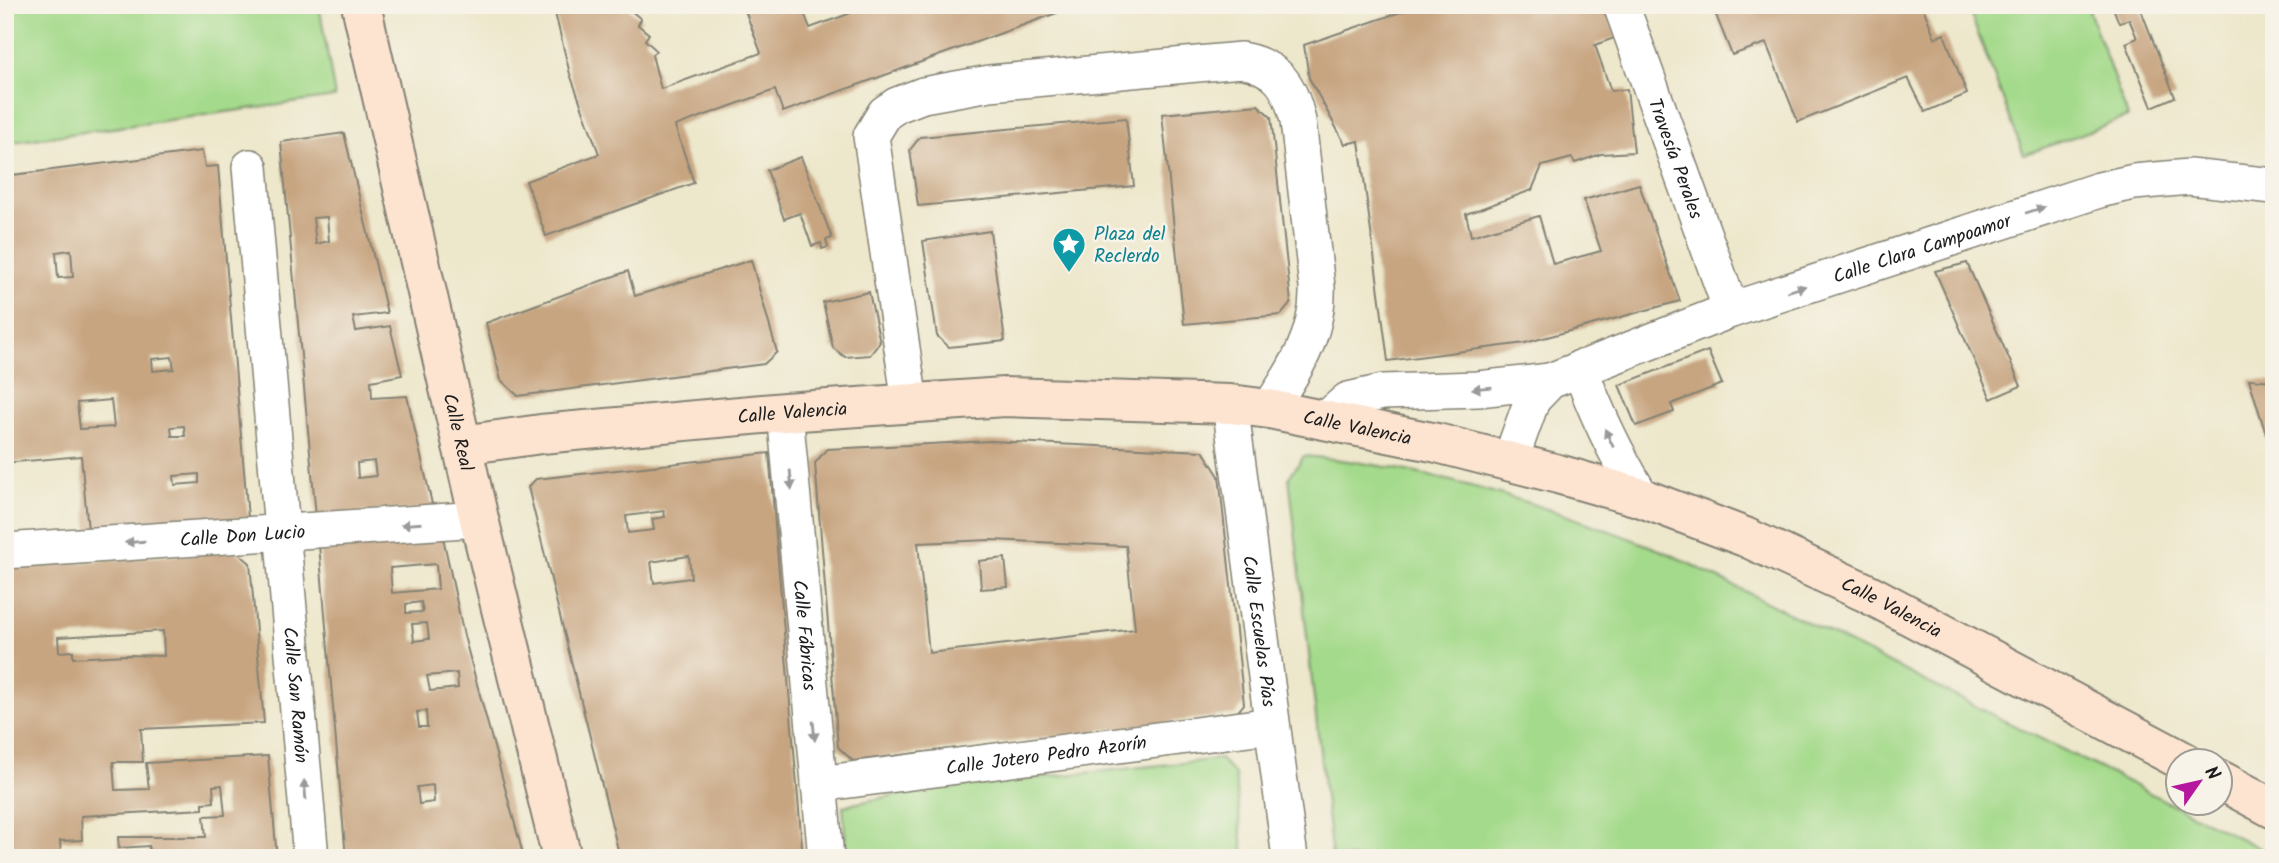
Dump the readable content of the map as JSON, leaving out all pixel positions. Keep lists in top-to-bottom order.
{
  "streets": {
    "main road": ["Calle Valencia", "Calle Real"],
    "street": [
      "Travesía Perales",
      "Calle Clara Campoamor",
      "Calle Don Lucio",
      "Calle Escuelas Pías",
      "Calle Fábricas",
      "Calle San Ramón",
      "Calle Jotero Pedro Azorín"
    ]
  },
  "crossings": [
    ["Travesía Perales", "Calle Clara Campoamor"],
    ["Calle Clara Campoamor", "Calle Valencia"],
    ["Calle Valencia", "Calle Real"],
    ["Calle Valencia", "Calle Escuelas Pías"],
    ["Calle Valencia", "Calle Fábricas"],
    ["Calle Real", "Calle Don Lucio"],
    ["Calle Don Lucio", "Calle San Ramón"],
    ["Calle Escuelas Pías", "Calle Jotero Pedro Azorín"],
    ["Calle Fábricas", "Calle Jotero Pedro Azorín"]
  ],
  "one_way": ["Calle Don Lucio", "Calle Fábricas", "Calle San Ramón"],
  "places": {
    "place": ["Plaza del Reclerdo"]
  },
  "north": "top right"
}
